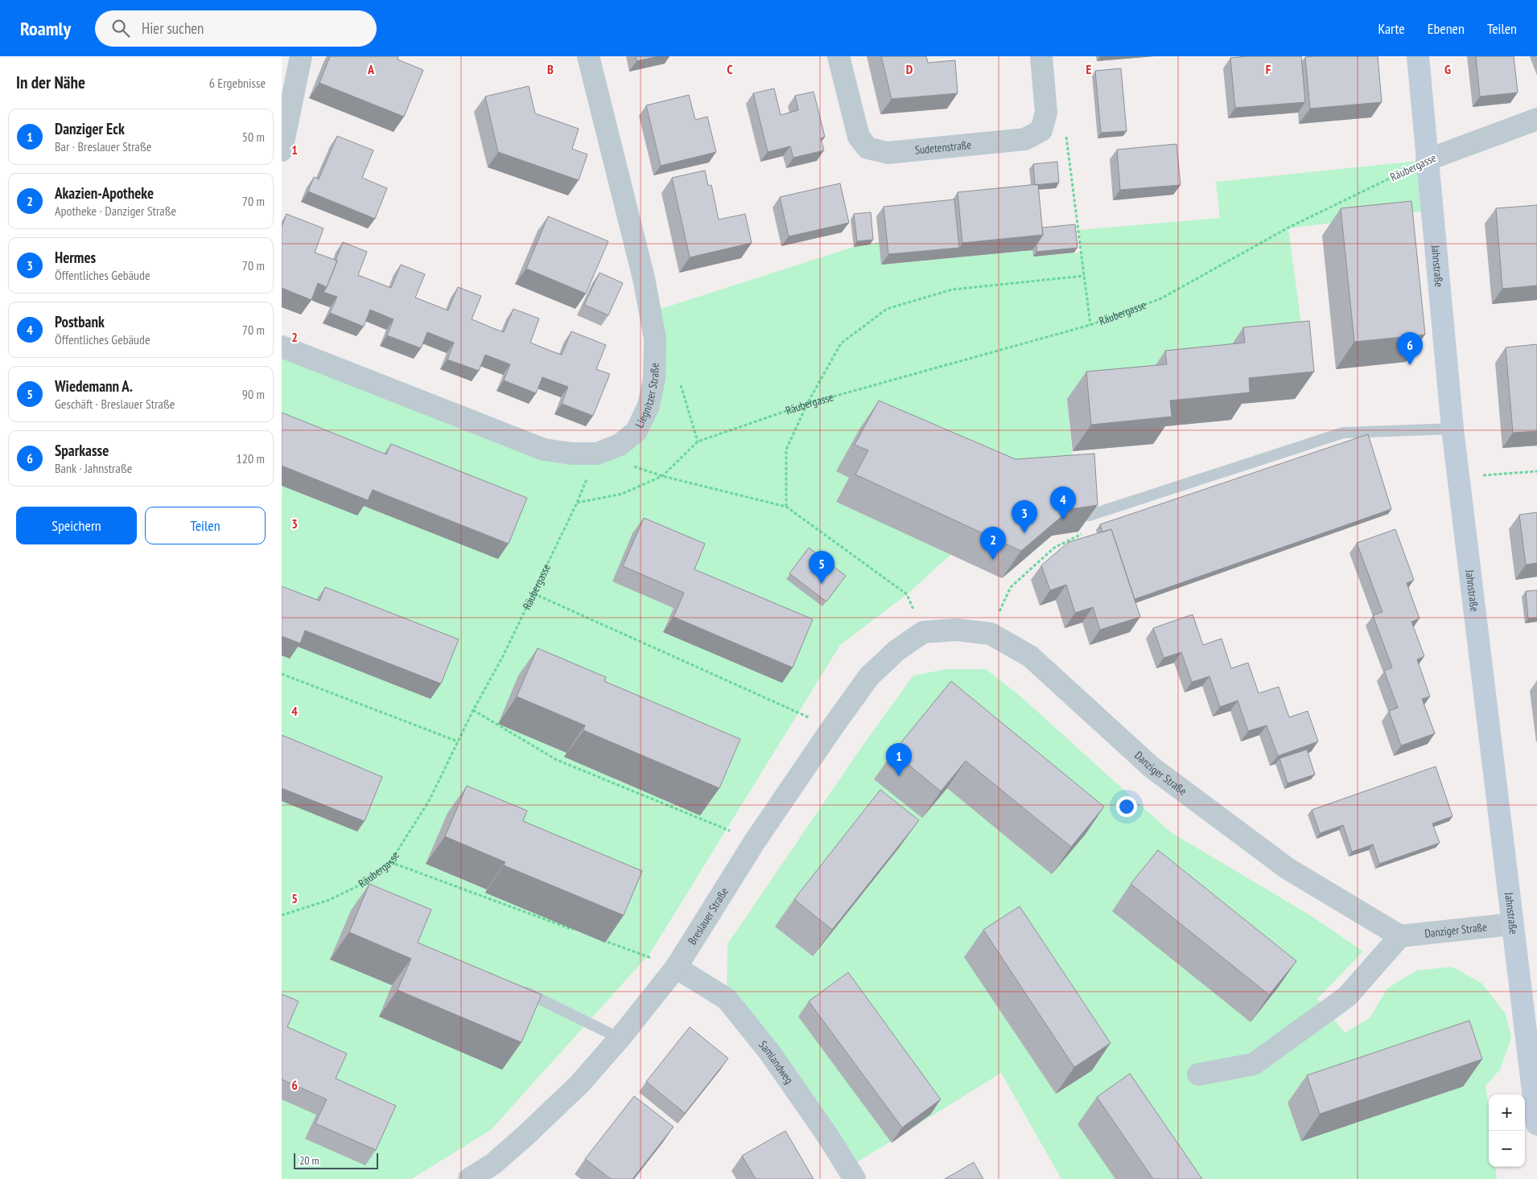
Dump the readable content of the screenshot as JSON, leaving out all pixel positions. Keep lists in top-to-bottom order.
{
  "streets": {
    "street": [
      "Sudetenstraße",
      "Räubergasse",
      "Jahnstraße",
      "Liegnitzer Straße",
      "Danziger Straße",
      "Breslauer Straße",
      "Samlandweg"
    ]
  },
  "crossings": [
    ["Räubergasse", "Jahnstraße"],
    ["Jahnstraße", "Danziger Straße"],
    ["Danziger Straße", "Breslauer Straße"],
    ["Breslauer Straße", "Samlandweg"]
  ],
  "scale_bar": "20 m",
  "page": {
    "header": "Roamly",
    "search": "Hier suchen",
    "nav": ["Karte", "Ebenen", "Teilen"],
    "heading": ["In der Nähe", "6 Ergebnisse"],
    "list": [
      {
        "mark": "1",
        "name": "Danziger Eck",
        "note": "Bar · Breslauer Straße",
        "value": "50 m"
      },
      {
        "mark": "2",
        "name": "Akazien-Apotheke",
        "note": "Apotheke · Danziger Straße",
        "value": "70 m"
      },
      {
        "mark": "3",
        "name": "Hermes",
        "note": "Öffentliches Gebäude",
        "value": "70 m"
      },
      {
        "mark": "4",
        "name": "Postbank",
        "note": "Öffentliches Gebäude",
        "value": "70 m"
      },
      {
        "mark": "5",
        "name": "Wiedemann A.",
        "note": "Geschäft · Breslauer Straße",
        "value": "90 m"
      },
      {
        "mark": "6",
        "name": "Sparkasse",
        "note": "Bank · Jahnstraße",
        "value": "120 m"
      }
    ],
    "pins": [
      "6",
      "4",
      "3",
      "2",
      "5",
      "1"
    ],
    "buttons": ["Speichern", "Teilen"],
    "map_buttons": ["+", "−"],
    "scale": "20 m"
  },
  "grid": {
    "columns": [
      "A",
      "B",
      "C",
      "D",
      "E",
      "F",
      "G"
    ],
    "rows": [
      "1",
      "2",
      "3",
      "4",
      "5",
      "6"
    ]
  }
}
